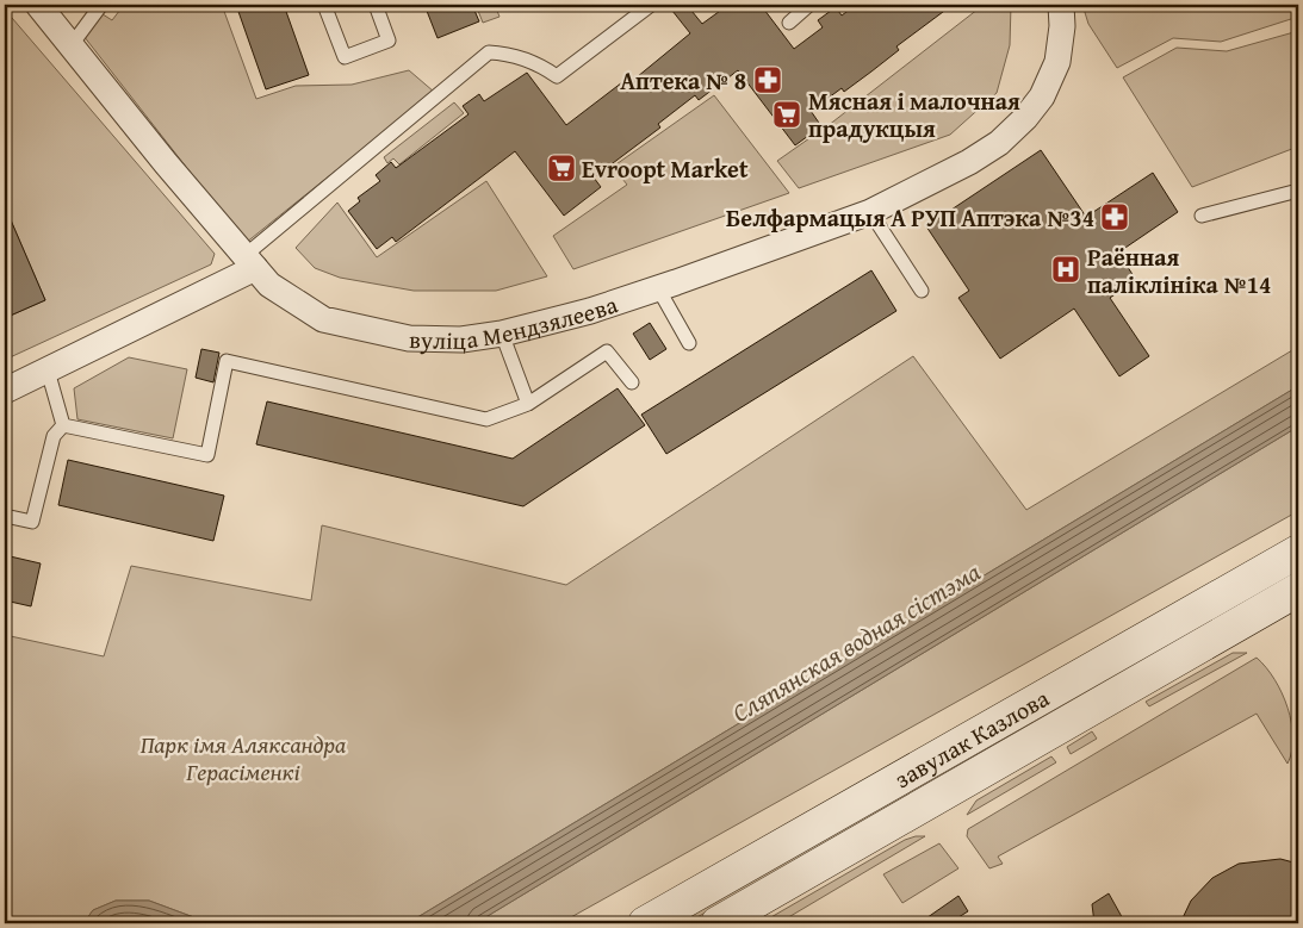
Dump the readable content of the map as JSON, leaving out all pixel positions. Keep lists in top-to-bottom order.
{
  "streets": {
    "main road": ["завулак Казлова"],
    "street": ["вуліца Мендзялеева"]
  },
  "water": ["Сляпянская водная сістэма"],
  "parks": ["Парк імя Аляксандра Герасіменкі"],
  "places": {
    "pharmacy": ["Аптека № 8", "Белфармацыя А РУП Аптэка №34"],
    "supermarket": ["Мясная і малочная прадукцыя", "Evroopt Market"],
    "hospital": ["Раённая паліклініка №14"]
  }
}
